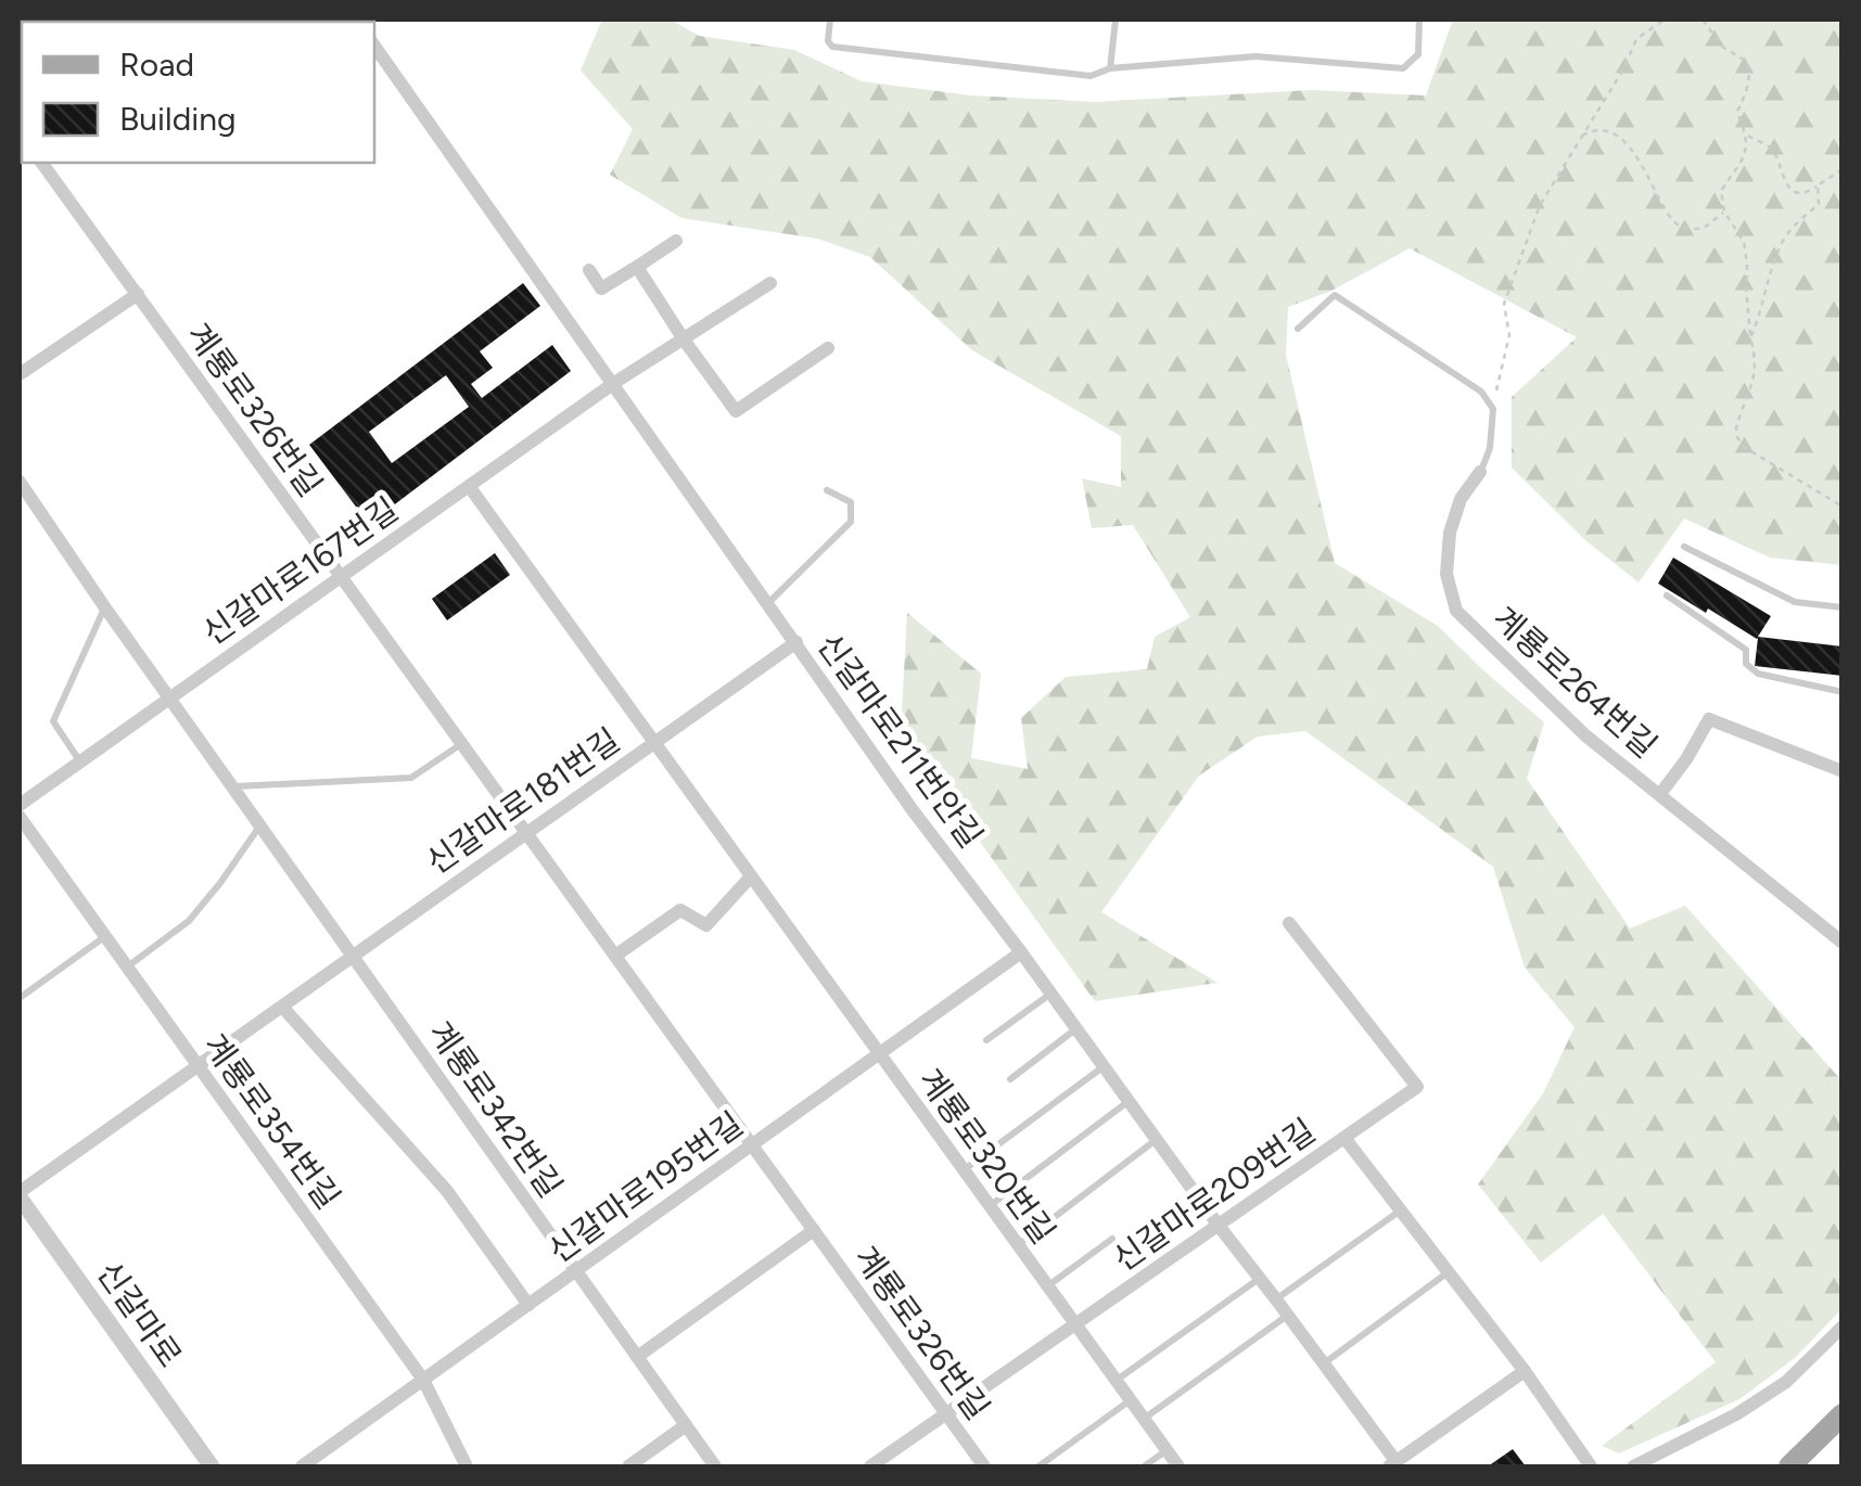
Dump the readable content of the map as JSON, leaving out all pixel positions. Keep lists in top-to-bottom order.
{
  "streets": {
    "street": [
      "계룡로326번길",
      "신갈마로167번길",
      "계룡로264번길",
      "신갈마로211번안길",
      "신갈마로181번길",
      "계룡로342번길",
      "계룡로354번길",
      "계룡로320번길",
      "신갈마로195번길",
      "신갈마로209번길",
      "신갈마로"
    ]
  },
  "crossings": [
    ["계룡로326번길", "신갈마로167번길"],
    ["계룡로326번길", "신갈마로181번길"],
    ["계룡로326번길", "계룡로342번길"],
    ["계룡로326번길", "신갈마로195번길"],
    ["계룡로326번길", "신갈마로209번길"],
    ["신갈마로167번길", "신갈마로211번안길"],
    ["신갈마로167번길", "계룡로342번길"],
    ["신갈마로167번길", "계룡로320번길"],
    ["신갈마로211번안길", "신갈마로181번길"],
    ["신갈마로211번안길", "신갈마로195번길"],
    ["신갈마로211번안길", "신갈마로209번길"],
    ["신갈마로181번길", "계룡로342번길"],
    ["신갈마로181번길", "계룡로354번길"],
    ["신갈마로181번길", "계룡로320번길"],
    ["신갈마로181번길", "신갈마로"],
    ["계룡로342번길", "신갈마로195번길"],
    ["계룡로354번길", "신갈마로195번길"],
    ["계룡로320번길", "신갈마로195번길"],
    ["계룡로320번길", "신갈마로209번길"]
  ],
  "legend": ["Road", "Building"]
}
